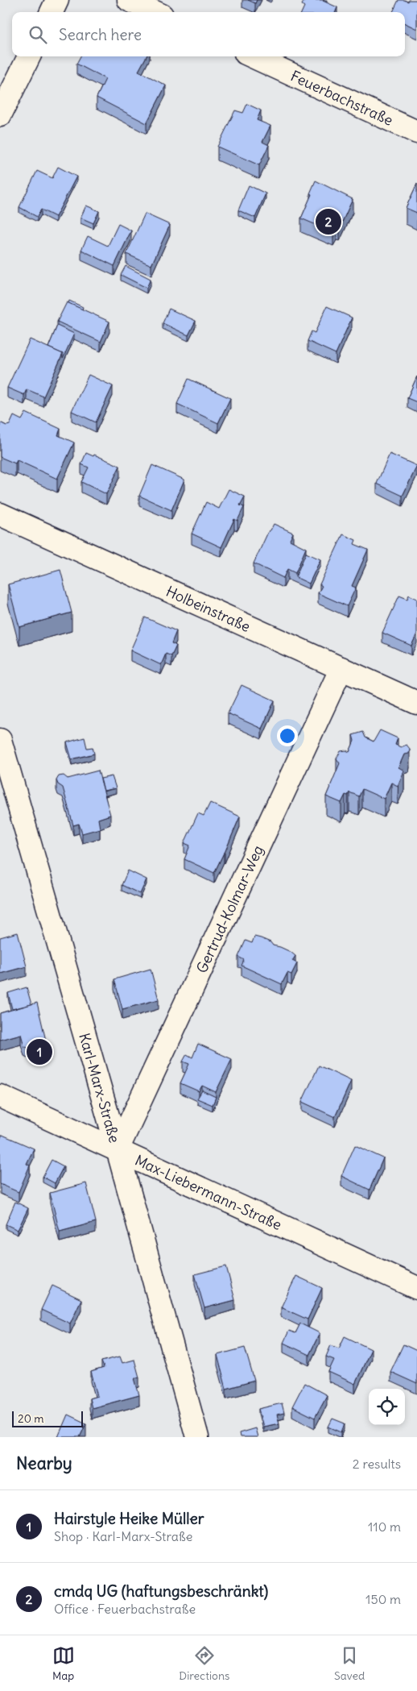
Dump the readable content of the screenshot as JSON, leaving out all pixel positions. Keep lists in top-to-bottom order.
{
  "streets": {
    "street": [
      "Feuerbachstraße",
      "Holbeinstraße",
      "Gertrud-Kolmar-Weg",
      "Karl-Marx-Straße",
      "Max-Liebermann-Straße"
    ]
  },
  "crossings": [
    ["Holbeinstraße", "Gertrud-Kolmar-Weg"],
    ["Gertrud-Kolmar-Weg", "Karl-Marx-Straße"],
    ["Gertrud-Kolmar-Weg", "Max-Liebermann-Straße"],
    ["Karl-Marx-Straße", "Max-Liebermann-Straße"]
  ],
  "scale_bar": "20 m",
  "page": {
    "search": "Search here",
    "pins": ["2", "1"],
    "scale": "20 m",
    "heading": ["Nearby", "2 results"],
    "list": [
      {
        "mark": "1",
        "name": "Hairstyle Heike Müller",
        "note": "Shop · Karl-Marx-Straße",
        "value": "110 m"
      },
      {
        "mark": "2",
        "name": "cmdq UG (haftungsbeschränkt)",
        "note": "Office · Feuerbachstraße",
        "value": "150 m"
      }
    ],
    "nav": ["Map", "Directions", "Saved"]
  }
}
